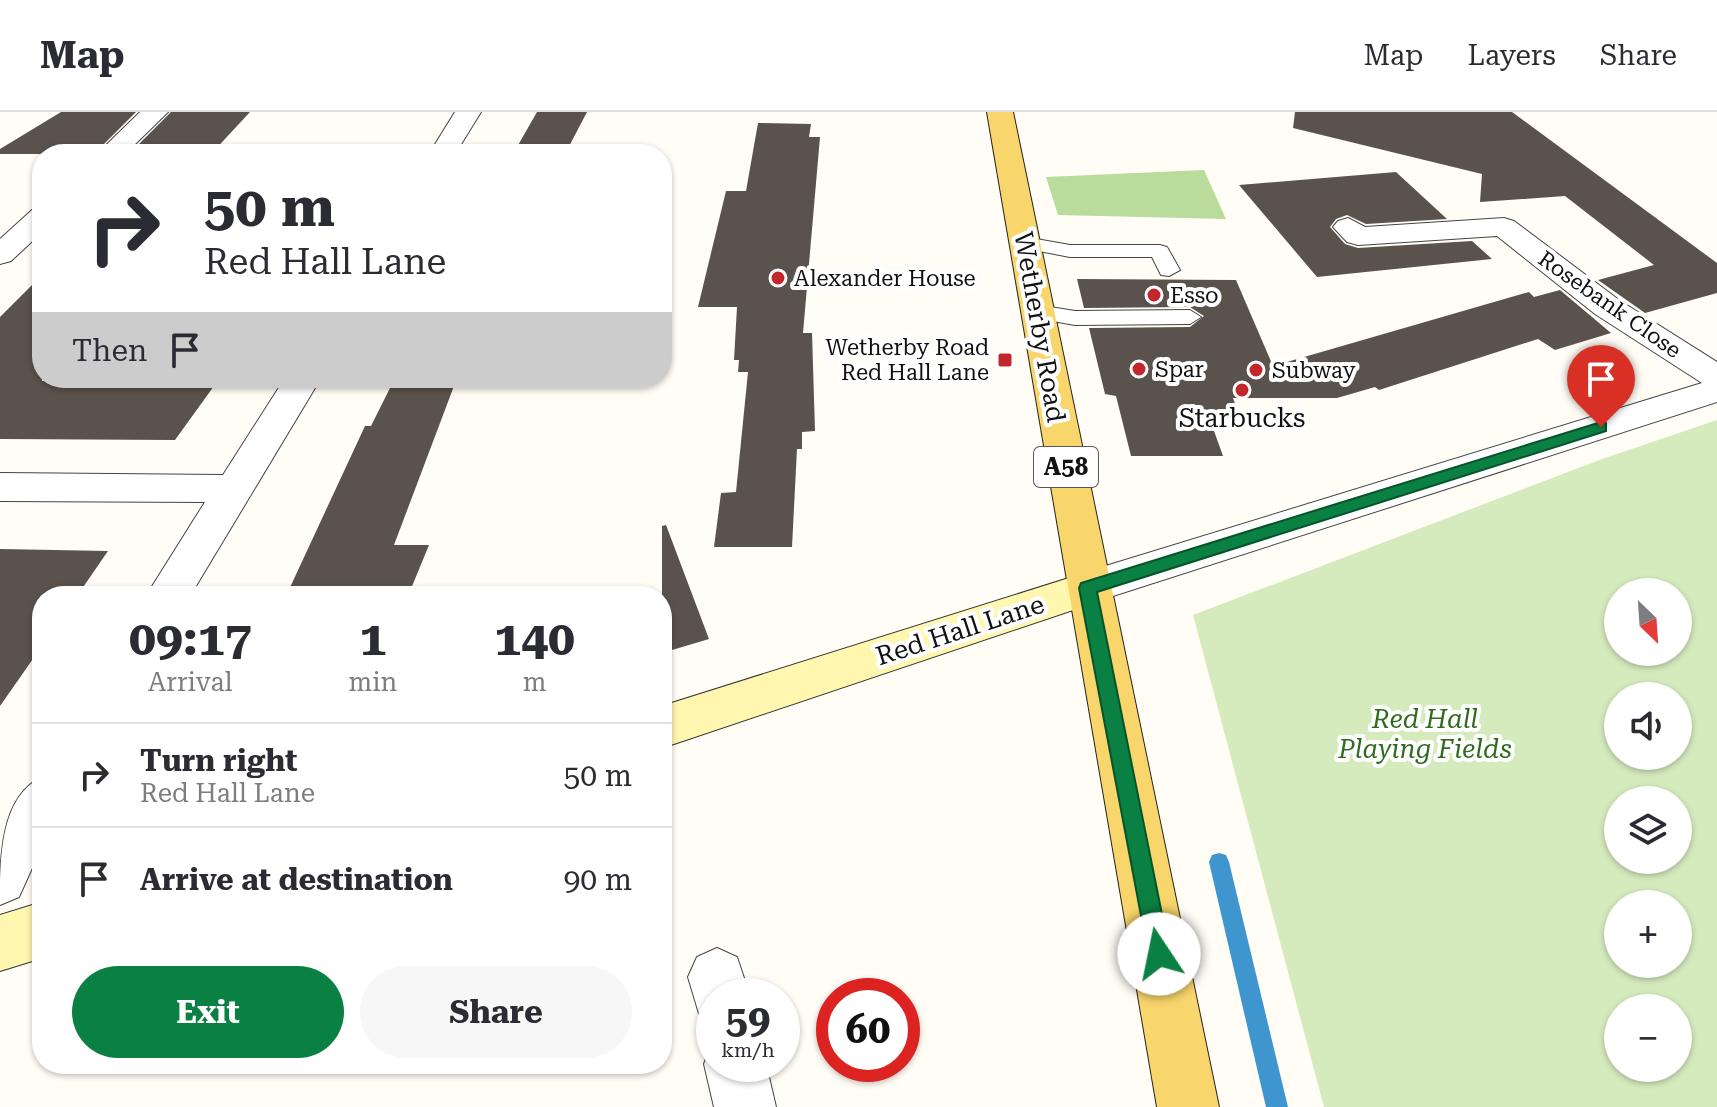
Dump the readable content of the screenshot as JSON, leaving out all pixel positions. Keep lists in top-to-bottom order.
{
  "streets": {
    "main road": ["Wetherby Road", "A58"],
    "street": ["Rosebank Close", "Red Hall Lane"]
  },
  "crossings": [
    ["Wetherby Road", "Red Hall Lane"]
  ],
  "parks": ["Red Hall Playing Fields"],
  "places": {
    "other": [
      "Alexander House",
      "Esso",
      "Spar",
      "Subway",
      "Starbucks"
    ],
    "transit": ["Wetherby Road Red Hall Lane"]
  },
  "north": "bottom right",
  "page": {
    "header": "Map",
    "nav": ["Map", "Layers", "Share"],
    "turn": ["50 m", "Red Hall Lane"],
    "then": "Then",
    "map_buttons": ["+", "−"],
    "eta": [
      "09:17",
      "Arrival",
      "1",
      "min",
      "140",
      "m"
    ],
    "list": [
      {
        "name": "Turn right",
        "note": "Red Hall Lane",
        "value": "50 m"
      },
      {
        "name": "Arrive at destination",
        "value": "90 m"
      }
    ],
    "buttons": ["Exit", "Share"],
    "speed": "59 km/h",
    "limit": "60"
  }
}
